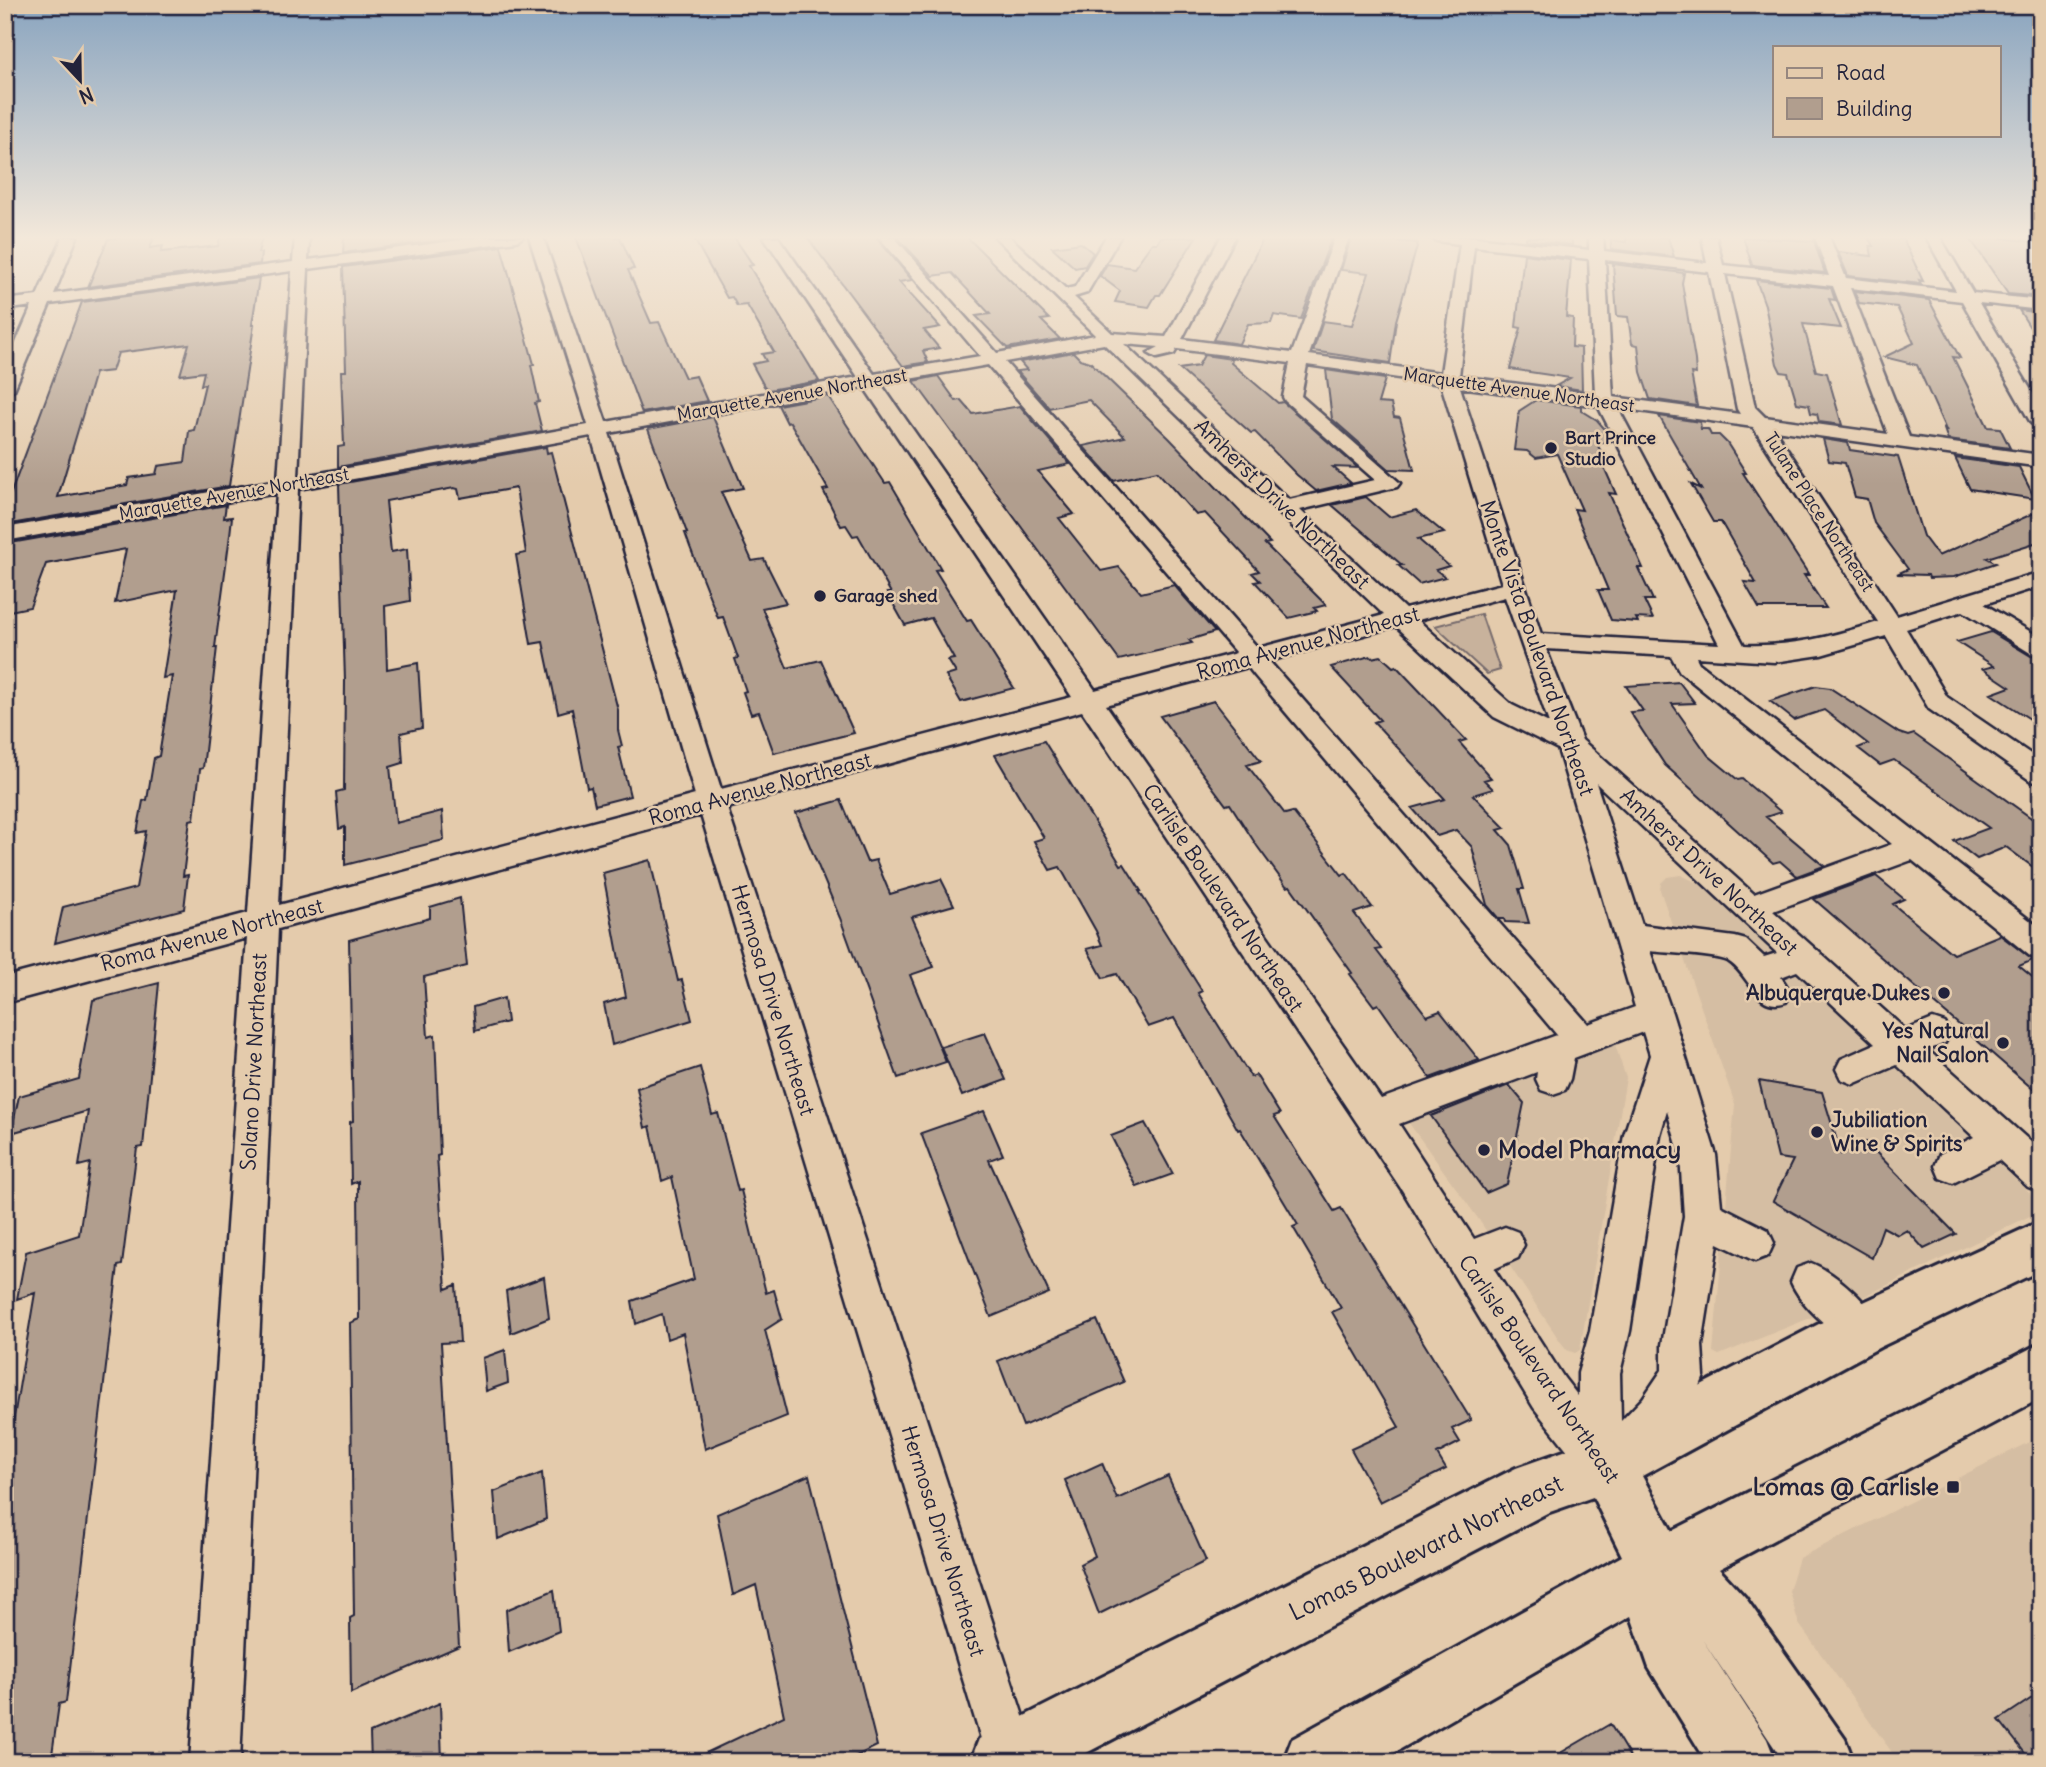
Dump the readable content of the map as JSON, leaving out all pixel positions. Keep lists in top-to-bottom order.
{
  "streets": {
    "main road": ["Carlisle Boulevard Northeast", "Lomas Boulevard Northeast"],
    "street": [
      "Marquette Avenue Northeast",
      "Amherst Drive Northeast",
      "Tulane Place Northeast",
      "Roma Avenue Northeast",
      "Monte Vista Boulevard Northeast",
      "Hermosa Drive Northeast",
      "Solano Drive Northeast"
    ]
  },
  "crossings": [
    ["Marquette Avenue Northeast", "Amherst Drive Northeast"],
    ["Marquette Avenue Northeast", "Tulane Place Northeast"],
    ["Marquette Avenue Northeast", "Monte Vista Boulevard Northeast"],
    ["Marquette Avenue Northeast", "Carlisle Boulevard Northeast"],
    ["Marquette Avenue Northeast", "Hermosa Drive Northeast"],
    ["Marquette Avenue Northeast", "Solano Drive Northeast"],
    ["Amherst Drive Northeast", "Roma Avenue Northeast"],
    ["Amherst Drive Northeast", "Monte Vista Boulevard Northeast"],
    ["Roma Avenue Northeast", "Monte Vista Boulevard Northeast"],
    ["Roma Avenue Northeast", "Carlisle Boulevard Northeast"],
    ["Roma Avenue Northeast", "Hermosa Drive Northeast"],
    ["Roma Avenue Northeast", "Solano Drive Northeast"],
    ["Monte Vista Boulevard Northeast", "Carlisle Boulevard Northeast"],
    ["Monte Vista Boulevard Northeast", "Lomas Boulevard Northeast"],
    ["Carlisle Boulevard Northeast", "Lomas Boulevard Northeast"],
    ["Hermosa Drive Northeast", "Lomas Boulevard Northeast"]
  ],
  "places": {
    "other": [
      "Bart Prince Studio",
      "Garage shed",
      "Albuquerque Dukes",
      "Yes Natural Nail Salon",
      "Jubiliation Wine & Spirits",
      "Model Pharmacy"
    ],
    "transit": ["Lomas @ Carlisle"]
  },
  "legend": ["Road", "Building"],
  "north": "bottom"
}
